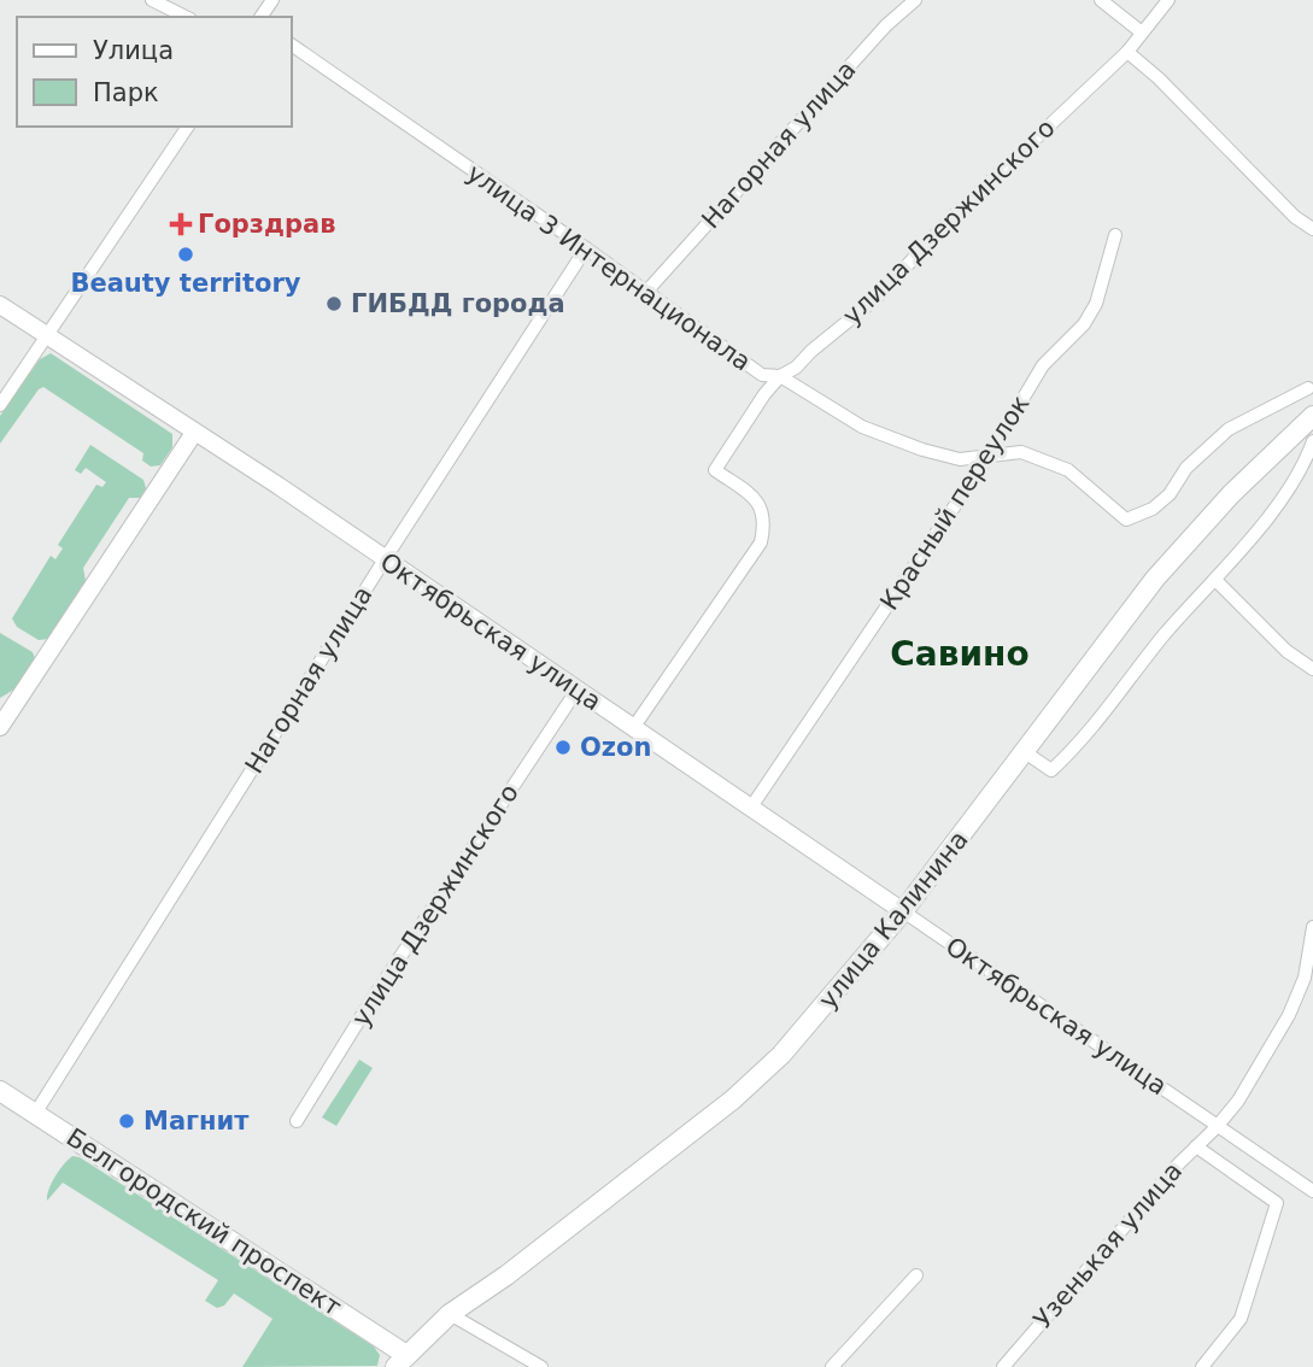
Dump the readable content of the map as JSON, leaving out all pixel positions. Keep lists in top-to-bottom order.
{
  "streets": {
    "main road": ["улица Калинина", "Белгородский проспект"],
    "street": [
      "Нагорная улица",
      "улица Дзержинского",
      "улица 3 Интернационала",
      "Красный переулок",
      "Октябрьская улица",
      "Узенькая улица"
    ]
  },
  "crossings": [
    ["Нагорная улица", "улица 3 Интернационала"],
    ["Нагорная улица", "Октябрьская улица"],
    ["Нагорная улица", "Белгородский проспект"],
    ["улица Дзержинского", "улица 3 Интернационала"],
    ["улица Дзержинского", "Октябрьская улица"],
    ["улица 3 Интернационала", "Красный переулок"],
    ["Красный переулок", "Октябрьская улица"],
    ["Октябрьская улица", "улица Калинина"],
    ["Октябрьская улица", "Узенькая улица"],
    ["улица Калинина", "Белгородский проспект"]
  ],
  "districts": ["Савино"],
  "places": {
    "health": ["Горздрав"],
    "other": [
      "Beauty territory",
      "ГИБДД города",
      "Ozon",
      "Магнит"
    ]
  },
  "legend": ["Улица", "Парк"]
}
